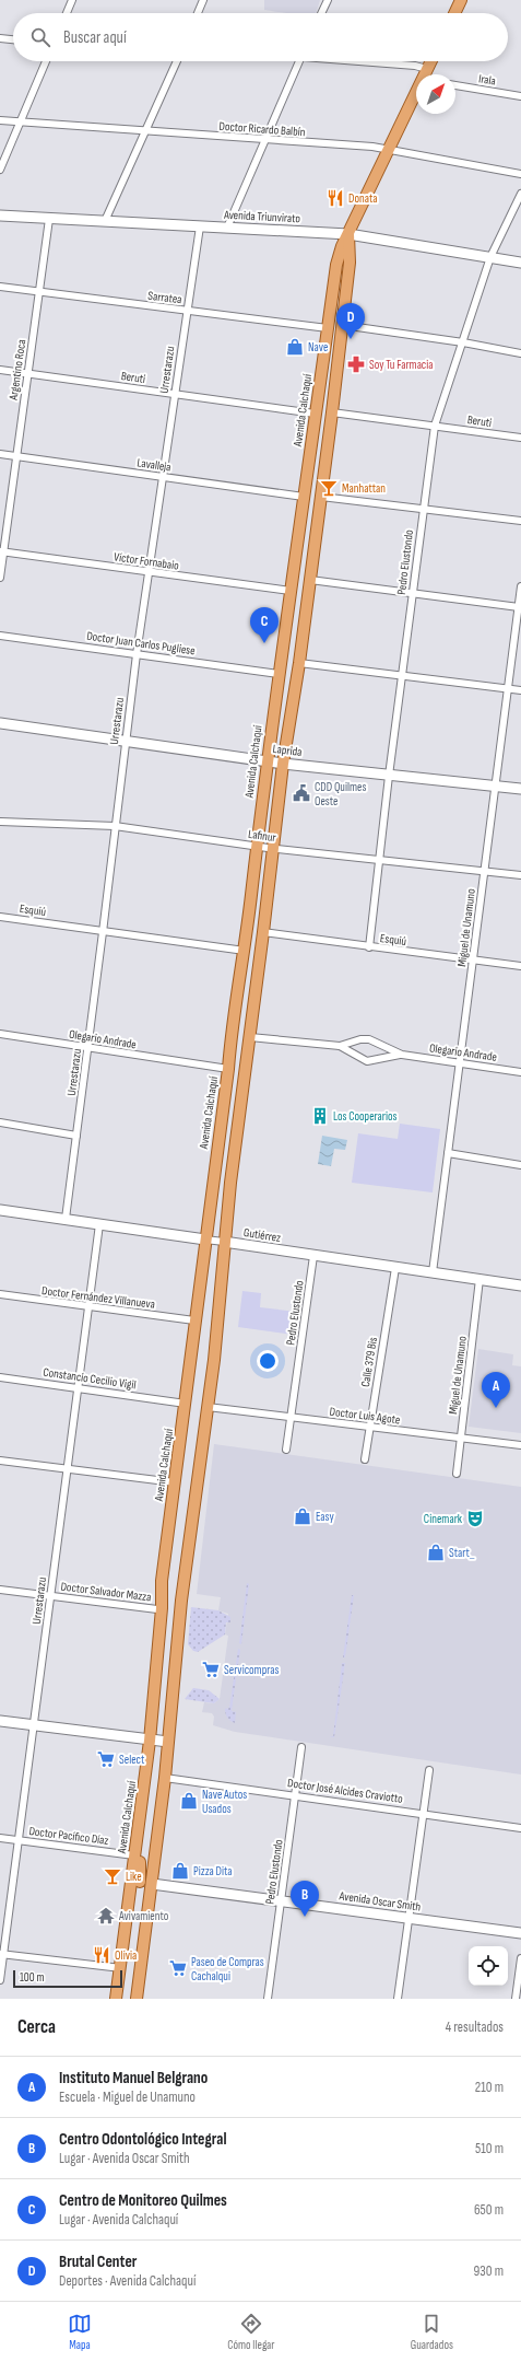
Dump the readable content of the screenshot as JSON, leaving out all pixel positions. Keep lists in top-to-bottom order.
{
  "streets": {
    "main road": ["Avenida Calchaquí"],
    "street": [
      "Irala",
      "Doctor Ricardo Balbín",
      "Avenida Triunvirato",
      "Sarratea",
      "Argentino Roca",
      "Urrestarazu",
      "Beruti",
      "Lavalleja",
      "Víctor Fornabaio",
      "Pedro Elustondo",
      "Doctor Juan Carlos Pugliese",
      "Laprida",
      "Lafinur",
      "Esquiú",
      "Miguel de Unamuno",
      "Olegario Andrade",
      "Gutiérrez",
      "Doctor Fernández Villanueva",
      "Calle 379 Bis",
      "Constancio Cecilio Vigil",
      "Doctor Luis Agote",
      "Doctor Salvador Mazza",
      "Doctor José Alcides Craviotto",
      "Doctor Pacífico Díaz",
      "Avenida Oscar Smith"
    ]
  },
  "crossings": [
    ["Doctor Ricardo Balbín", "Avenida Calchaquí"],
    ["Avenida Triunvirato", "Argentino Roca"],
    ["Avenida Triunvirato", "Urrestarazu"],
    ["Avenida Triunvirato", "Avenida Calchaquí"],
    ["Avenida Triunvirato", "Pedro Elustondo"],
    ["Sarratea", "Argentino Roca"],
    ["Sarratea", "Urrestarazu"],
    ["Sarratea", "Avenida Calchaquí"],
    ["Argentino Roca", "Beruti"],
    ["Argentino Roca", "Lavalleja"],
    ["Argentino Roca", "Víctor Fornabaio"],
    ["Urrestarazu", "Beruti"],
    ["Urrestarazu", "Lavalleja"],
    ["Urrestarazu", "Víctor Fornabaio"],
    ["Urrestarazu", "Doctor Juan Carlos Pugliese"],
    ["Urrestarazu", "Laprida"],
    ["Urrestarazu", "Lafinur"],
    ["Urrestarazu", "Esquiú"],
    ["Urrestarazu", "Olegario Andrade"],
    ["Urrestarazu", "Gutiérrez"],
    ["Urrestarazu", "Doctor Fernández Villanueva"],
    ["Urrestarazu", "Constancio Cecilio Vigil"],
    ["Urrestarazu", "Doctor Salvador Mazza"],
    ["Urrestarazu", "Doctor Pacífico Díaz"],
    ["Beruti", "Avenida Calchaquí"],
    ["Beruti", "Pedro Elustondo"],
    ["Avenida Calchaquí", "Lavalleja"],
    ["Avenida Calchaquí", "Víctor Fornabaio"],
    ["Avenida Calchaquí", "Doctor Juan Carlos Pugliese"],
    ["Avenida Calchaquí", "Laprida"],
    ["Avenida Calchaquí", "Lafinur"],
    ["Avenida Calchaquí", "Esquiú"],
    ["Avenida Calchaquí", "Olegario Andrade"],
    ["Avenida Calchaquí", "Gutiérrez"],
    ["Avenida Calchaquí", "Doctor Fernández Villanueva"],
    ["Avenida Calchaquí", "Constancio Cecilio Vigil"],
    ["Avenida Calchaquí", "Doctor Luis Agote"],
    ["Avenida Calchaquí", "Doctor José Alcides Craviotto"],
    ["Avenida Calchaquí", "Doctor Pacífico Díaz"],
    ["Avenida Calchaquí", "Avenida Oscar Smith"],
    ["Pedro Elustondo", "Laprida"],
    ["Pedro Elustondo", "Lafinur"],
    ["Pedro Elustondo", "Esquiú"],
    ["Pedro Elustondo", "Gutiérrez"],
    ["Pedro Elustondo", "Doctor Luis Agote"],
    ["Pedro Elustondo", "Doctor José Alcides Craviotto"],
    ["Pedro Elustondo", "Avenida Oscar Smith"],
    ["Laprida", "Miguel de Unamuno"],
    ["Lafinur", "Miguel de Unamuno"],
    ["Esquiú", "Miguel de Unamuno"],
    ["Miguel de Unamuno", "Olegario Andrade"],
    ["Miguel de Unamuno", "Gutiérrez"],
    ["Miguel de Unamuno", "Doctor Luis Agote"],
    ["Gutiérrez", "Calle 379 Bis"],
    ["Calle 379 Bis", "Doctor Luis Agote"]
  ],
  "places": {
    "restaurant": ["Donata", "Olivia"],
    "shop": [
      "Nave",
      "Easy",
      "Start_",
      "Nave Autos Usados",
      "Pizza Dita"
    ],
    "pharmacy": ["Soy Tu Farmacia"],
    "bar": ["Manhattan", "Like"],
    "public building": ["CDD Quilmes Oeste"],
    "building": ["Los Cooperarios"],
    "theatre": ["Cinemark"],
    "supermarket": ["Servicompras", "Select", "Paseo de Compras Cachalqui"],
    "temple": ["Avivamiento"]
  },
  "scale_bar": "100 m",
  "north": "top right",
  "page": {
    "search": "Buscar aquí",
    "pins": [
      "D",
      "C",
      "A",
      "B"
    ],
    "scale": "100 m",
    "heading": ["Cerca", "4 resultados"],
    "list": [
      {
        "mark": "A",
        "name": "Instituto Manuel Belgrano",
        "note": "Escuela · Miguel de Unamuno",
        "value": "210 m"
      },
      {
        "mark": "B",
        "name": "Centro Odontológico Integral",
        "note": "Lugar · Avenida Oscar Smith",
        "value": "510 m"
      },
      {
        "mark": "C",
        "name": "Centro de Monitoreo Quilmes",
        "note": "Lugar · Avenida Calchaquí",
        "value": "650 m"
      },
      {
        "mark": "D",
        "name": "Brutal Center",
        "note": "Deportes · Avenida Calchaquí",
        "value": "930 m"
      }
    ],
    "nav": ["Mapa", "Cómo llegar", "Guardados"]
  }
}
